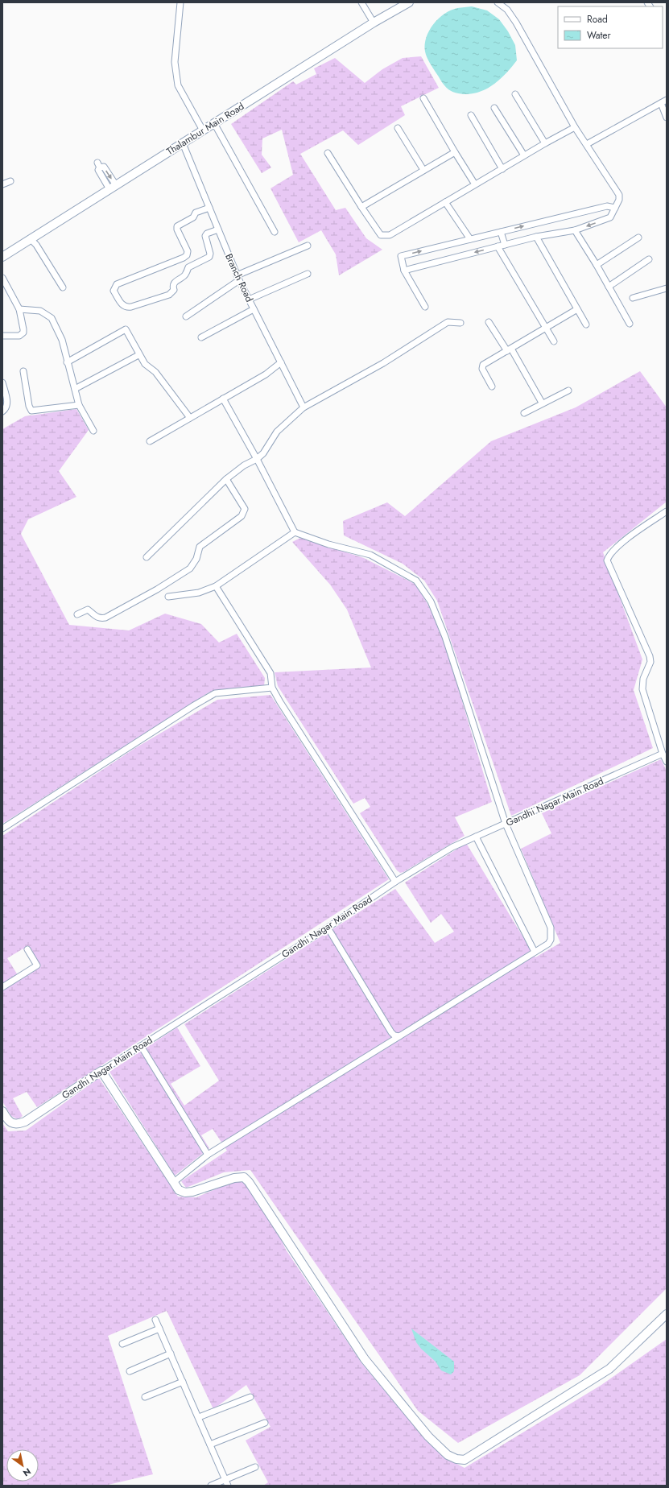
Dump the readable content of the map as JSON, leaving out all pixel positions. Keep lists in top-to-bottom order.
{
  "streets": {
    "street": ["Thalambur Main Road", "Branch Road", "Gandhi Nagar Main Road"]
  },
  "crossings": [
    ["Thalambur Main Road", "Branch Road"]
  ],
  "legend": ["Road", "Water"],
  "north": "bottom right"
}
